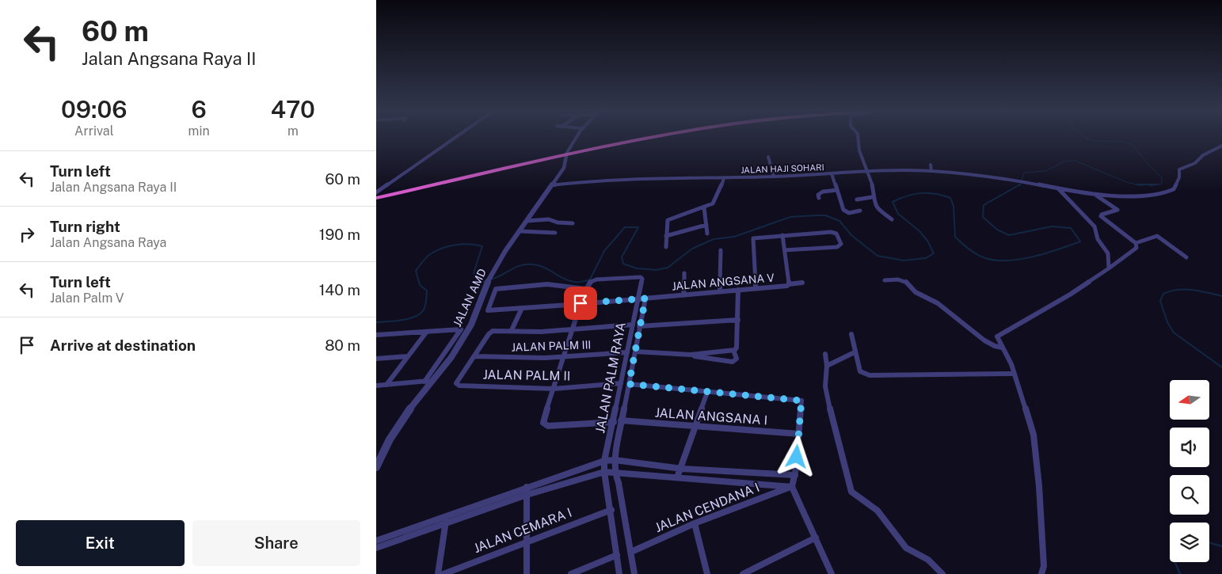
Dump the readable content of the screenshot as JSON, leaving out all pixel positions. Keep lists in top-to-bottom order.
{
  "streets": {
    "street": [
      "JALAN HAJI SOHARI",
      "JALAN ANGSANA V",
      "JALAN AMD",
      "JALAN PALM III",
      "JALAN PALM II",
      "JALAN PALM RAYA",
      "JALAN ANGSANA I",
      "JALAN CENDANA I",
      "JALAN CEMARA I"
    ]
  },
  "crossings": [
    ["JALAN HAJI SOHARI", "JALAN AMD"],
    ["JALAN ANGSANA V", "JALAN PALM RAYA"],
    ["JALAN PALM III", "JALAN PALM II"],
    ["JALAN PALM III", "JALAN PALM RAYA"],
    ["JALAN PALM II", "JALAN PALM RAYA"],
    ["JALAN PALM RAYA", "JALAN CEMARA I"]
  ],
  "north": "left",
  "page": {
    "turn": ["60 m", "Jalan Angsana Raya II"],
    "eta": [
      "09:06",
      "Arrival",
      "6",
      "min",
      "470",
      "m"
    ],
    "list": [
      {
        "name": "Turn left",
        "note": "Jalan Angsana Raya II",
        "value": "60 m"
      },
      {
        "name": "Turn right",
        "note": "Jalan Angsana Raya",
        "value": "190 m"
      },
      {
        "name": "Turn left",
        "note": "Jalan Palm V",
        "value": "140 m"
      },
      {
        "name": "Arrive at destination",
        "value": "80 m"
      }
    ],
    "buttons": ["Exit", "Share"]
  }
}
